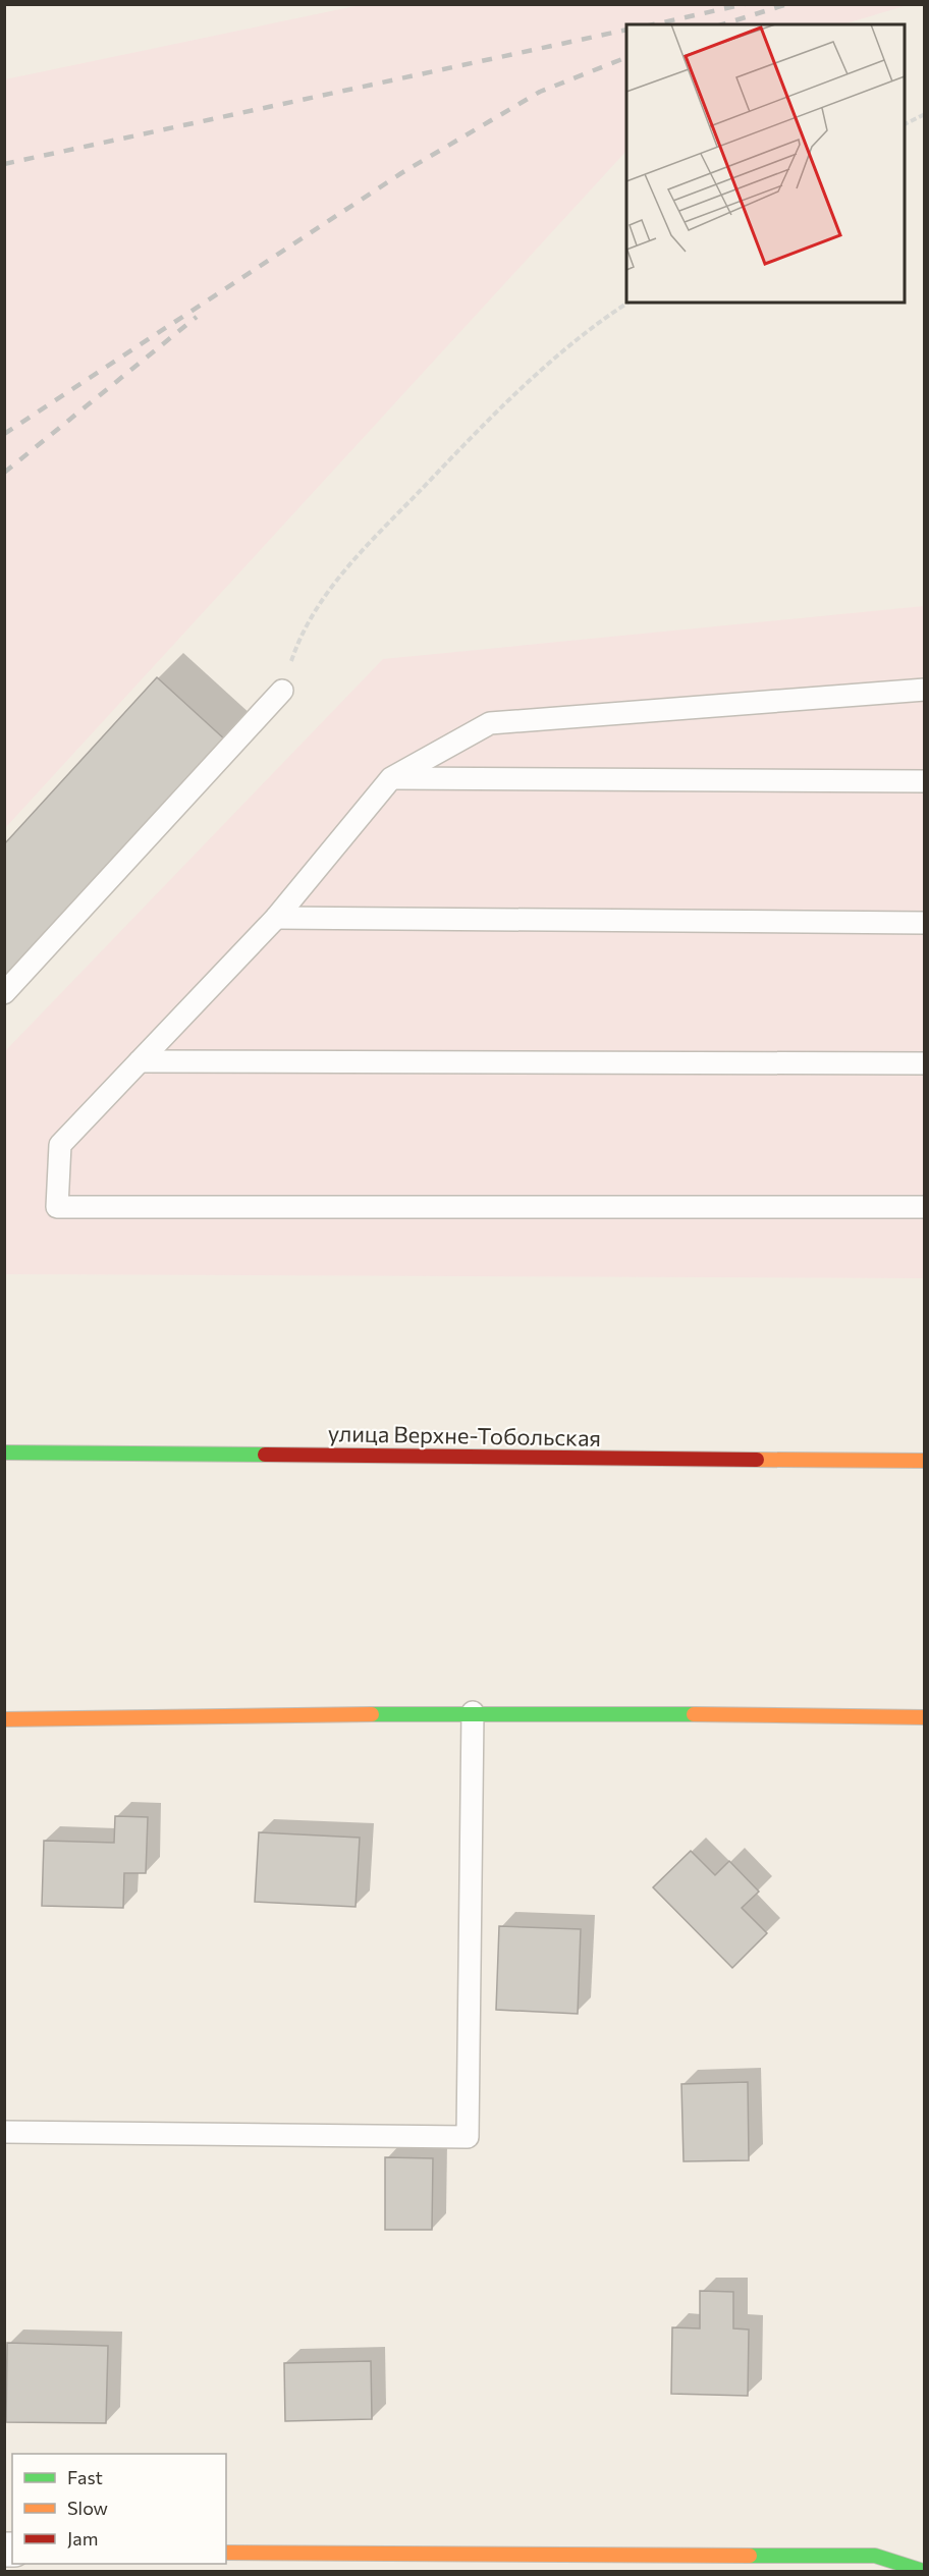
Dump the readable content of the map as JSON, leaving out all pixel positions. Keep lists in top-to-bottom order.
{
  "streets": {
    "street": ["улица Верхне-Тобольская"]
  },
  "legend": ["Fast", "Slow", "Jam"]
}
